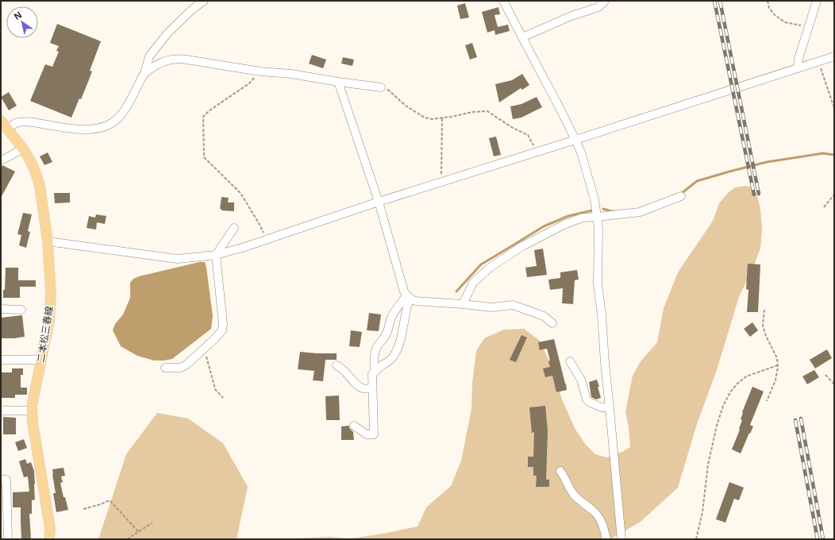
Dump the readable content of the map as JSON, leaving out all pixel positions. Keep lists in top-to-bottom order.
{
  "streets": {
    "main road": ["二本松三春線"]
  },
  "north": "top left"
}
